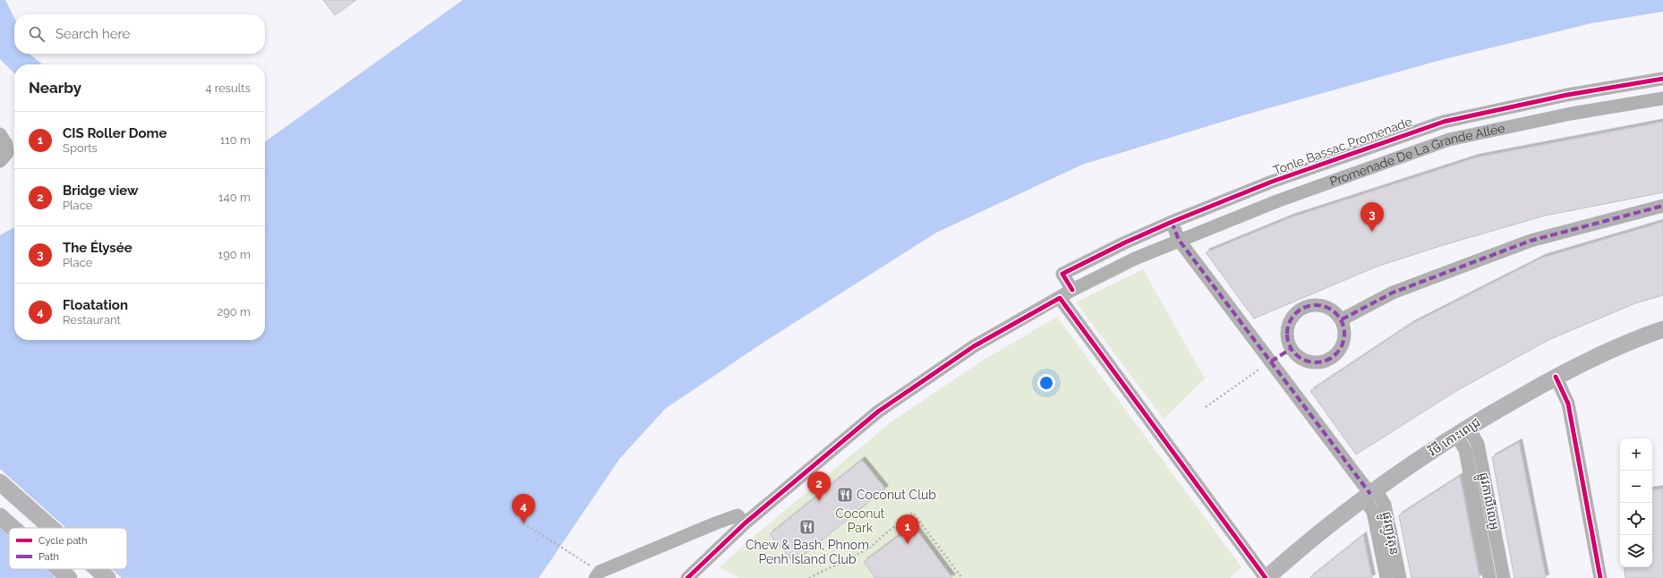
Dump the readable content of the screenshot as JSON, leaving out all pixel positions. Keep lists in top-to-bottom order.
{
  "streets": {
    "main road": ["វិថី កោះពេជ្រ"],
    "street": [
      "Tonle Bassac Promenade",
      "Promenade De La Grande Allée",
      "ផ្លូវកាលីលេអូ",
      "ផ្លូវញូវតុន"
    ]
  },
  "crossings": [
    ["Tonle Bassac Promenade", "Promenade De La Grande Allée"],
    ["វិថី កោះពេជ្រ", "ផ្លូវកាលីលេអូ"],
    ["វិថី កោះពេជ្រ", "ផ្លូវញូវតុន"]
  ],
  "parks": ["Coconut Park"],
  "places": {
    "restaurant": ["Coconut Club", "Chew & Bash, Phnom Penh Island Club"]
  },
  "legend": ["Cycle path", "Path"],
  "page": {
    "search": "Search here",
    "heading": ["Nearby", "4 results"],
    "list": [
      {
        "mark": "1",
        "name": "CIS Roller Dome",
        "note": "Sports",
        "value": "110 m"
      },
      {
        "mark": "2",
        "name": "Bridge view",
        "note": "Place",
        "value": "140 m"
      },
      {
        "mark": "3",
        "name": "The Élysée",
        "note": "Place",
        "value": "190 m"
      },
      {
        "mark": "4",
        "name": "Floatation",
        "note": "Restaurant",
        "value": "290 m"
      }
    ],
    "pins": [
      "3",
      "2",
      "4",
      "1"
    ],
    "map_buttons": ["+", "−"]
  }
}
